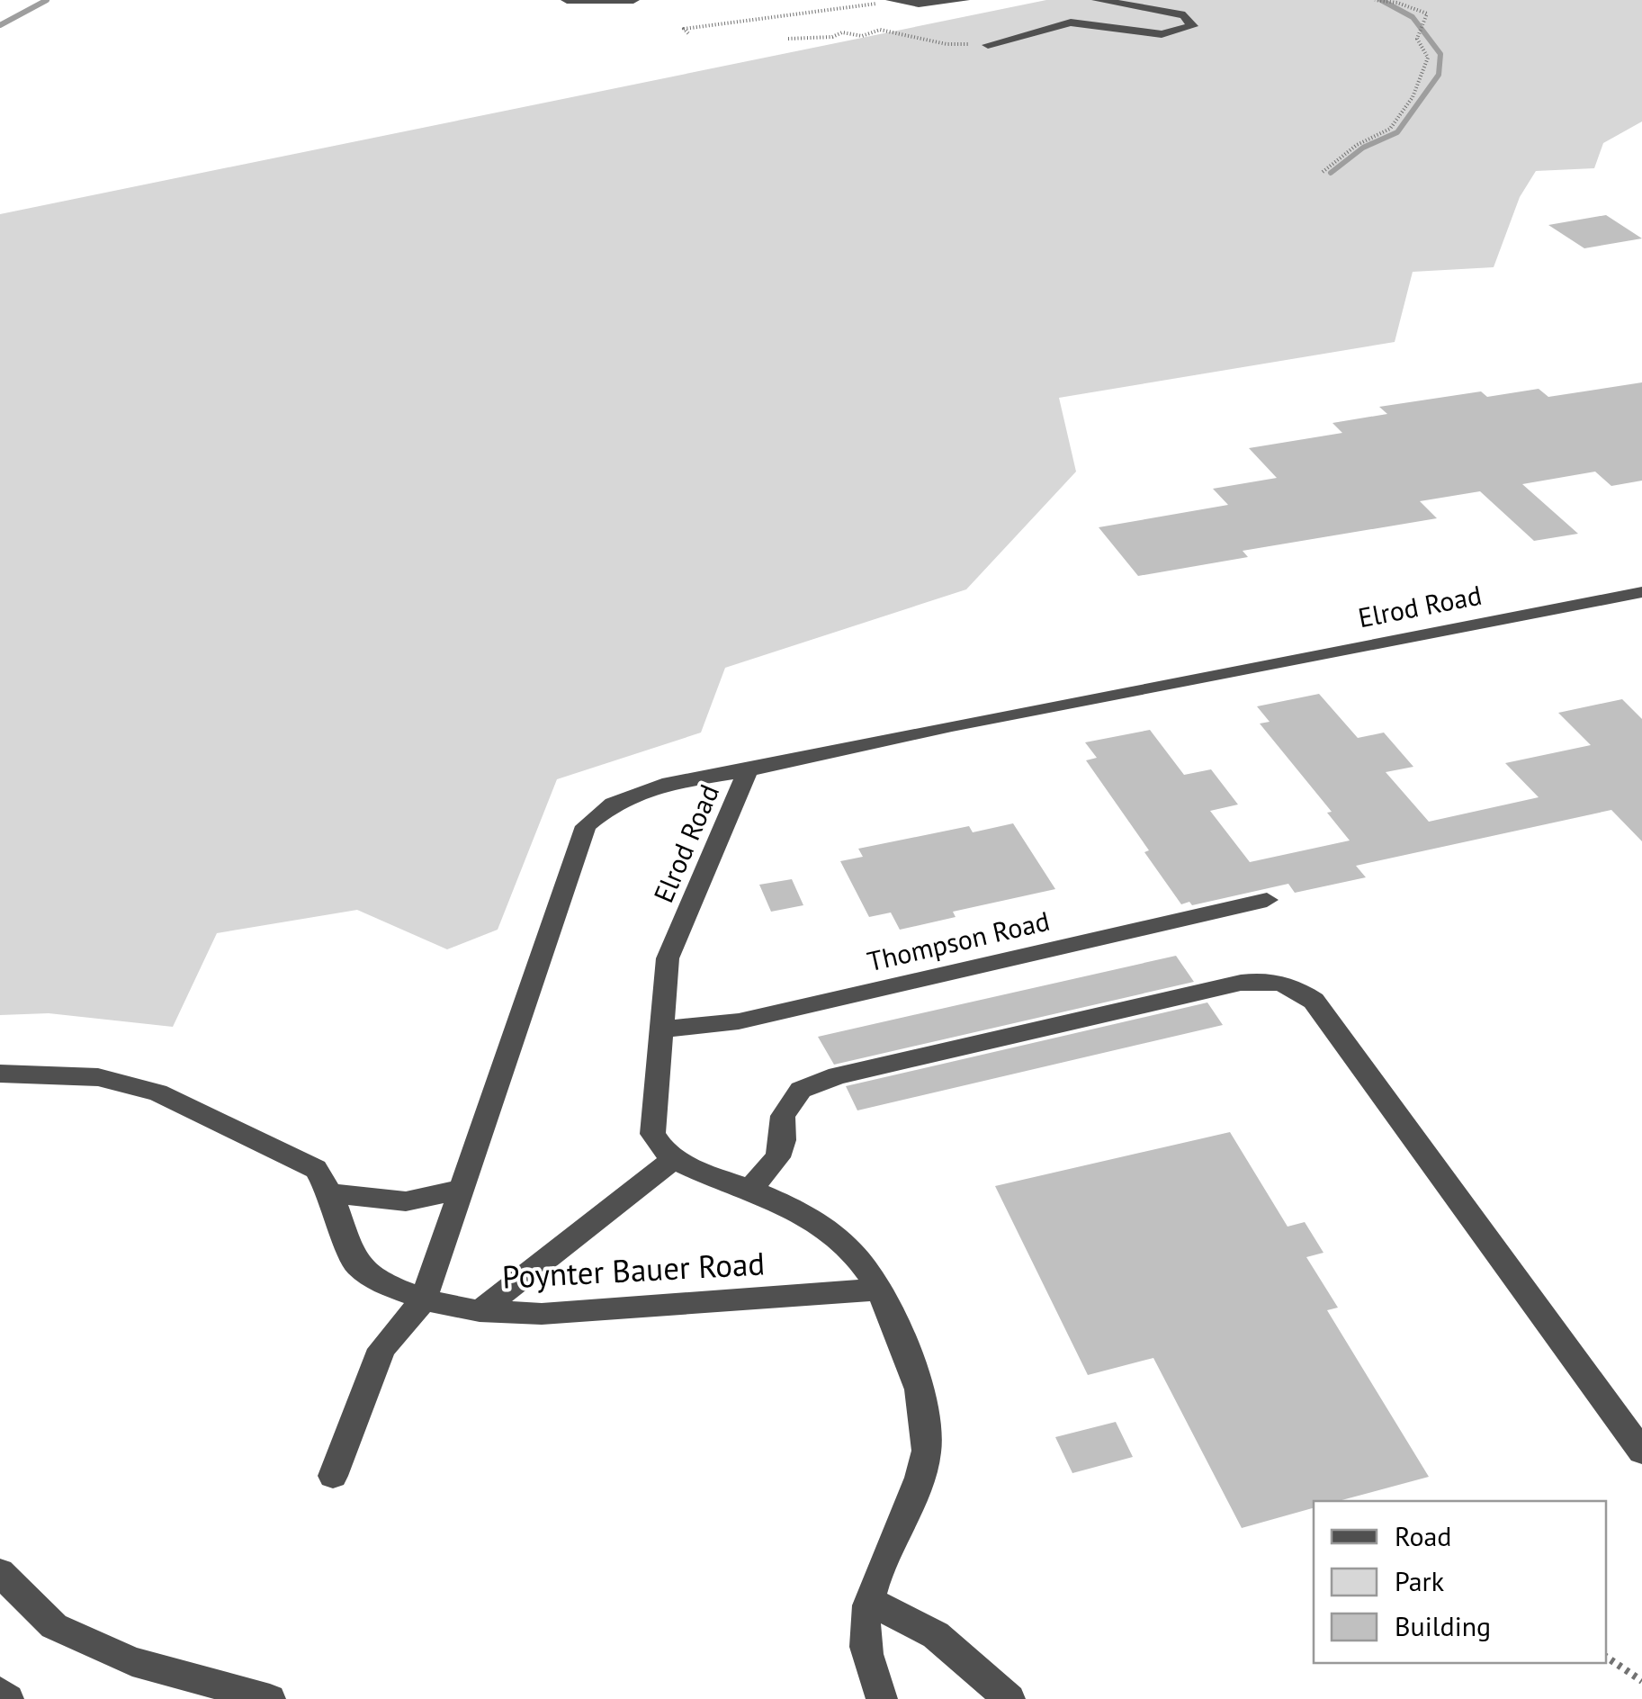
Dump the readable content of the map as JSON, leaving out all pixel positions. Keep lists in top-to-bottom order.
{
  "streets": {
    "street": ["Elrod Road", "Thompson Road", "Poynter Bauer Road"]
  },
  "crossings": [
    ["Elrod Road", "Thompson Road"]
  ],
  "legend": ["Road", "Park", "Building"]
}
